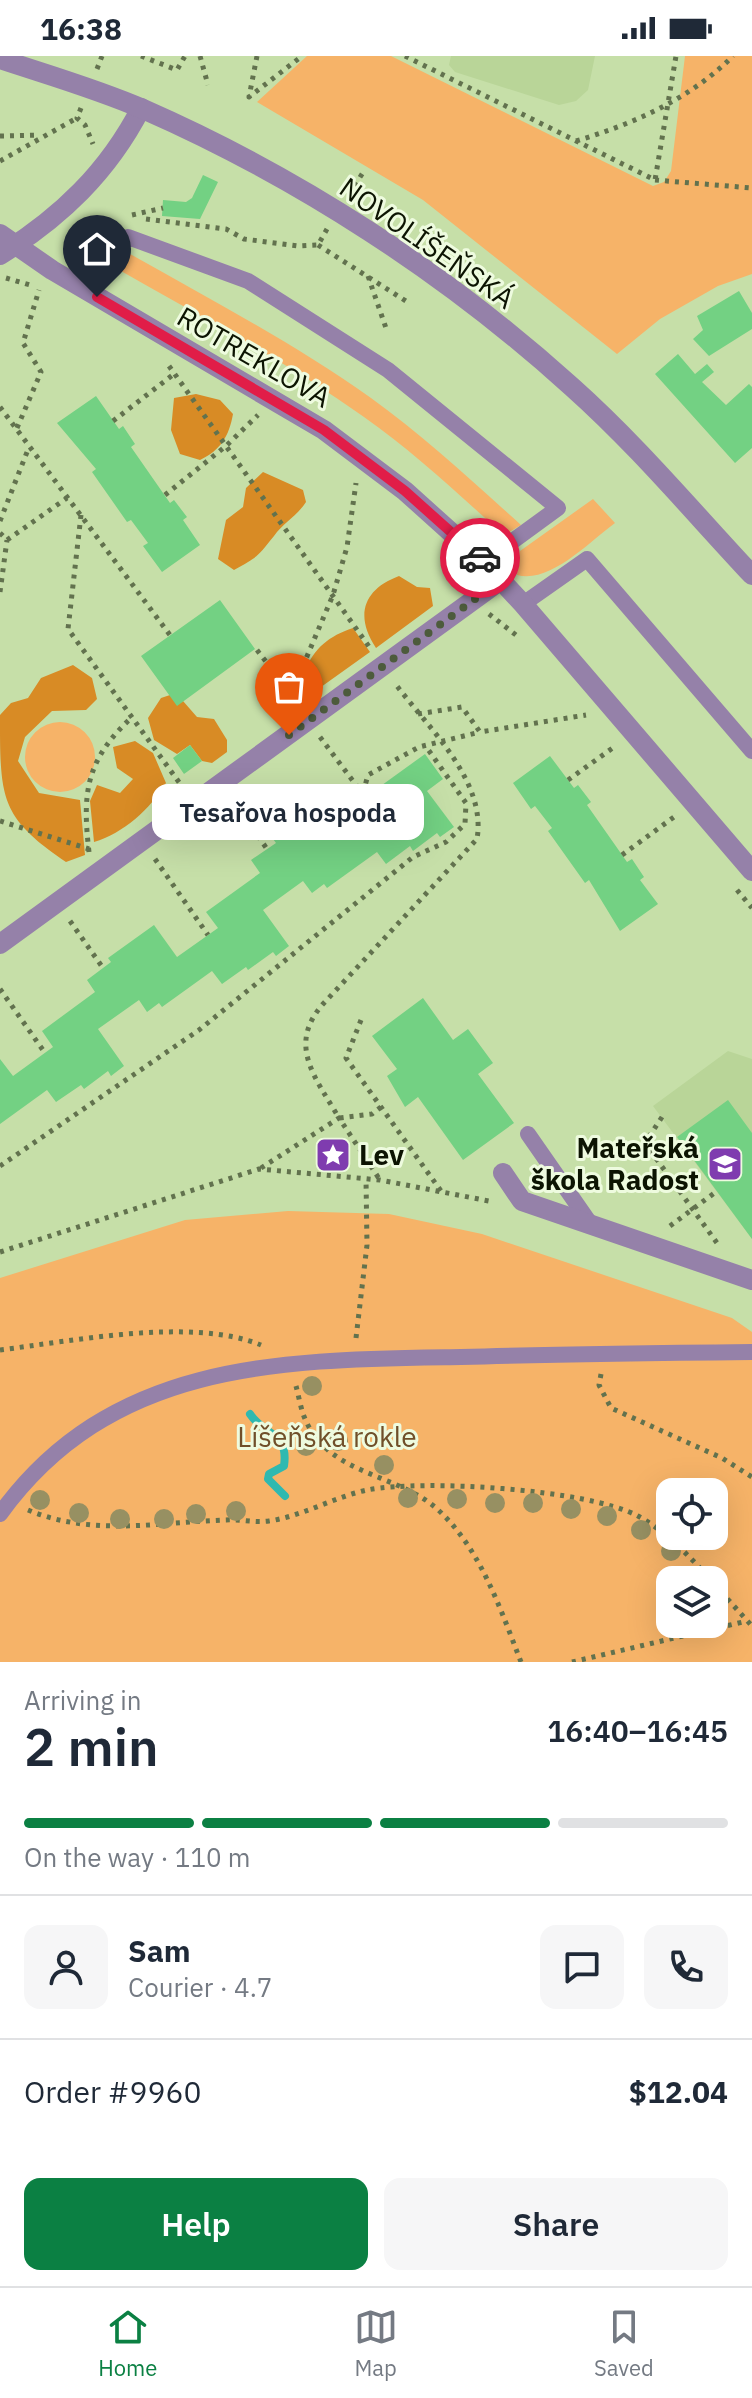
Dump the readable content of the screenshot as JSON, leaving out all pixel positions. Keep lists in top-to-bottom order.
{
  "streets": {
    "street": ["NOVOLÍŠEŇSKÁ", "ROTREKLOVA"]
  },
  "parks": ["Líšeňská rokle"],
  "places": {
    "other": ["Tesařova hospoda"],
    "place": ["Lev"],
    "school or university": ["Mateřská škola Radost"]
  },
  "page": {
    "status": "16:38",
    "bubble": "Tesařova hospoda",
    "heading": ["2 min", "Arriving in", "16:40–16:45"],
    "panel": [
      "Sam",
      "Courier · 4.7",
      "Order #9960",
      "$12.04"
    ],
    "bar": "On the way · 110 m",
    "buttons": ["Help", "Share"],
    "tabs": ["Home", "Map", "Saved"]
  }
}
